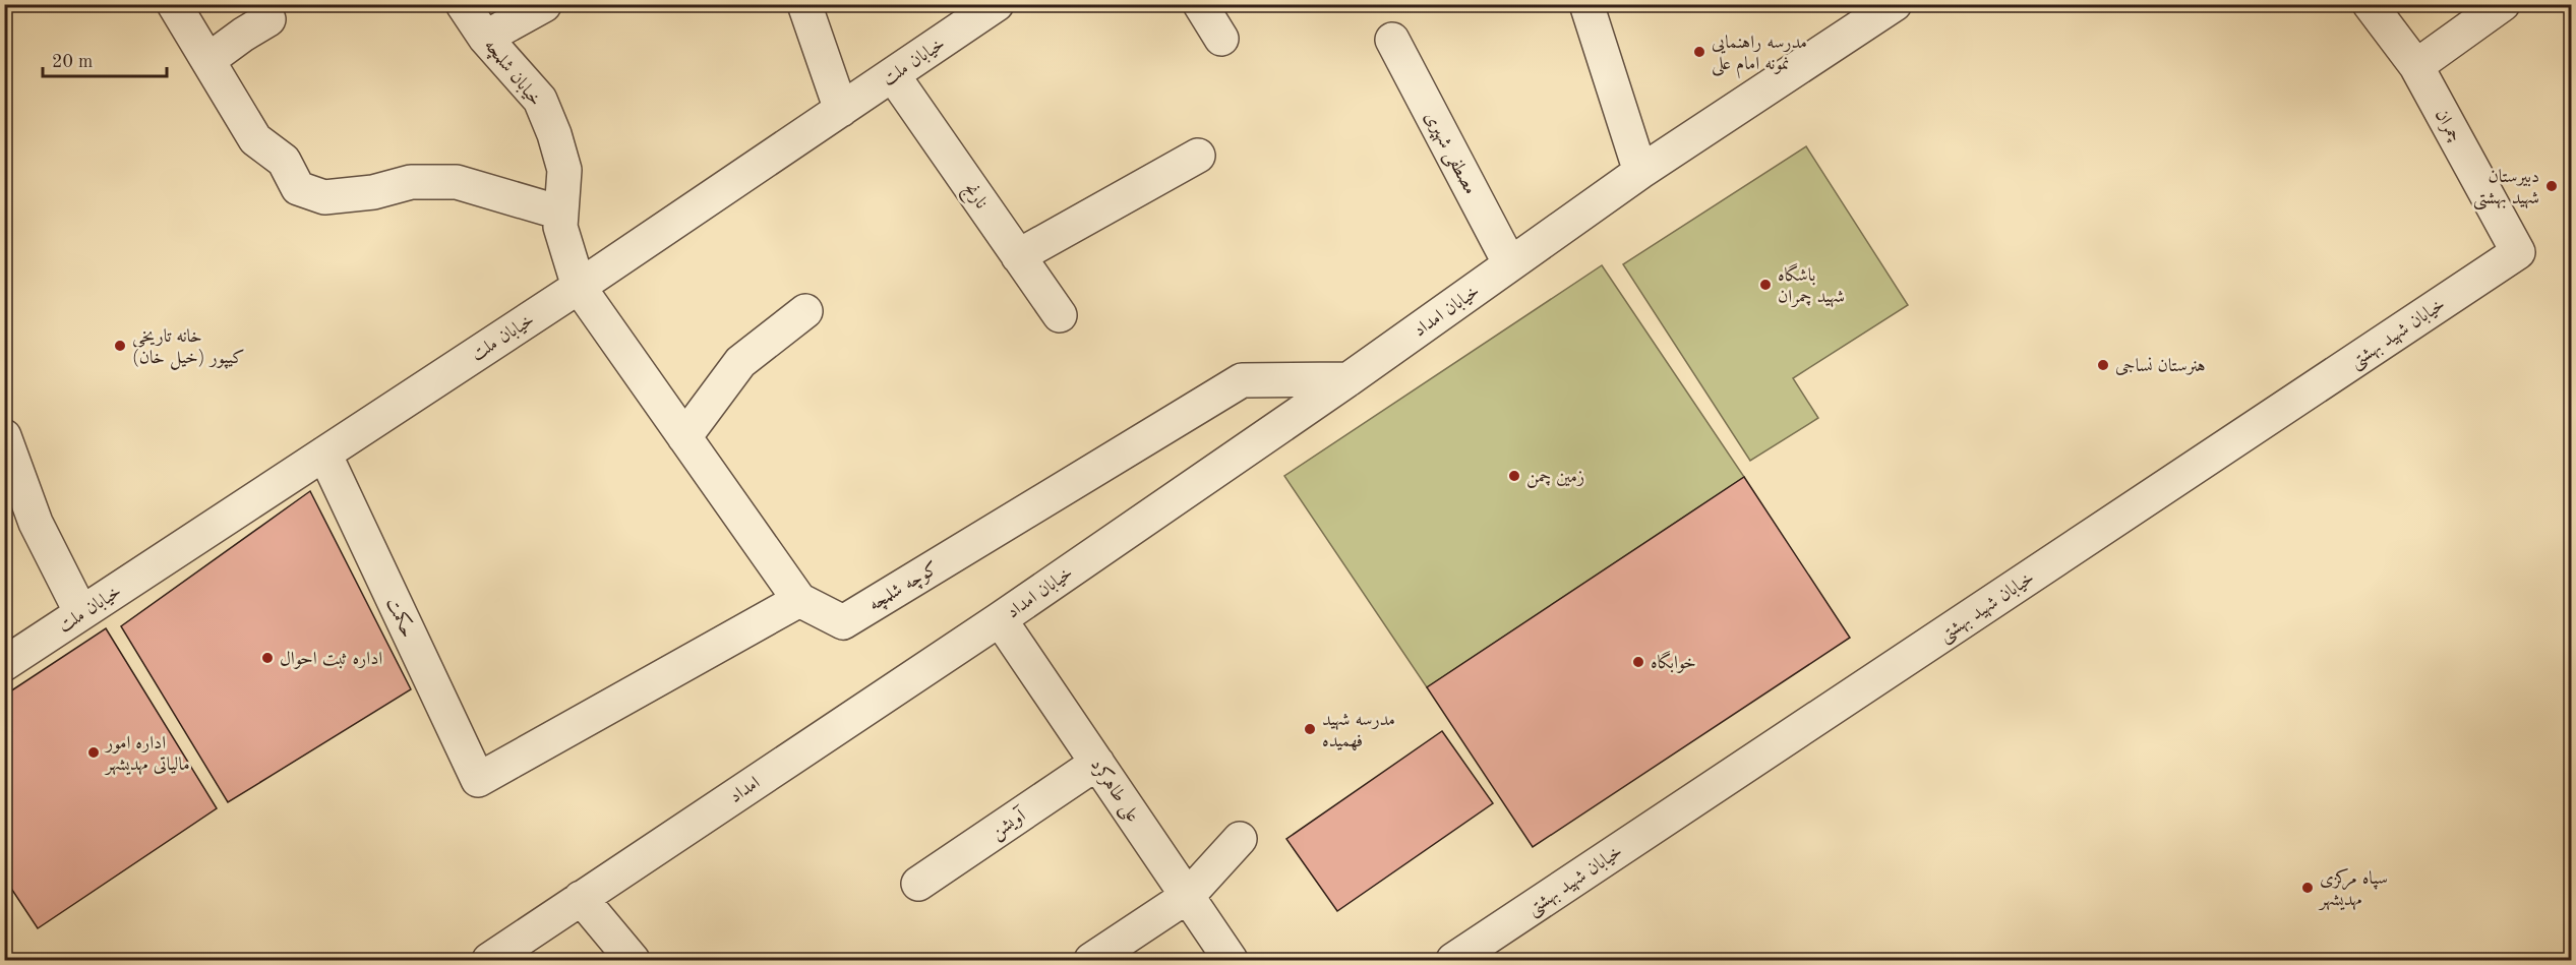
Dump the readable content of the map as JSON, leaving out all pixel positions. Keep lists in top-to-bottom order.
{
  "streets": {
    "street": [
      "خیابان ملت",
      "خیابان شلمچه",
      "چمران",
      "مصطفی شهپری",
      "نارنج",
      "خیابان امداد",
      "خیابان شهید بهشتی",
      "کوچه شلمچه",
      "حکمت",
      "امداد",
      "علی طاهرکرد",
      "آویشن"
    ]
  },
  "crossings": [
    ["خیابان ملت", "خیابان شلمچه"],
    ["خیابان ملت", "نارنج"],
    ["خیابان ملت", "کوچه شلمچه"],
    ["خیابان ملت", "حکمت"],
    ["خیابان شلمچه", "کوچه شلمچه"],
    ["چمران", "خیابان شهید بهشتی"],
    ["مصطفی شهپری", "خیابان امداد"],
    ["خیابان امداد", "کوچه شلمچه"],
    ["خیابان امداد", "امداد"],
    ["خیابان امداد", "علی طاهرکرد"],
    ["کوچه شلمچه", "حکمت"],
    ["امداد", "علی طاهرکرد"],
    ["علی طاهرکرد", "آویشن"]
  ],
  "places": [
    "مدرسه راهنمایی نمونه امام علی",
    "دبیرستان شهید بهشتی",
    "باشگاه شهید چمران",
    "خانه تاریخی کیپور (خیل خان)",
    "هنرستان نساجی",
    "زمین چمن",
    "اداره ثبت احوال",
    "خوابگاه",
    "مدرسه شهید فهمیده",
    "اداره امور مالیاتی مهدیشهر",
    "سپاه مرکزی مهدیشهر"
  ],
  "scale_bar": "20 m"
}
